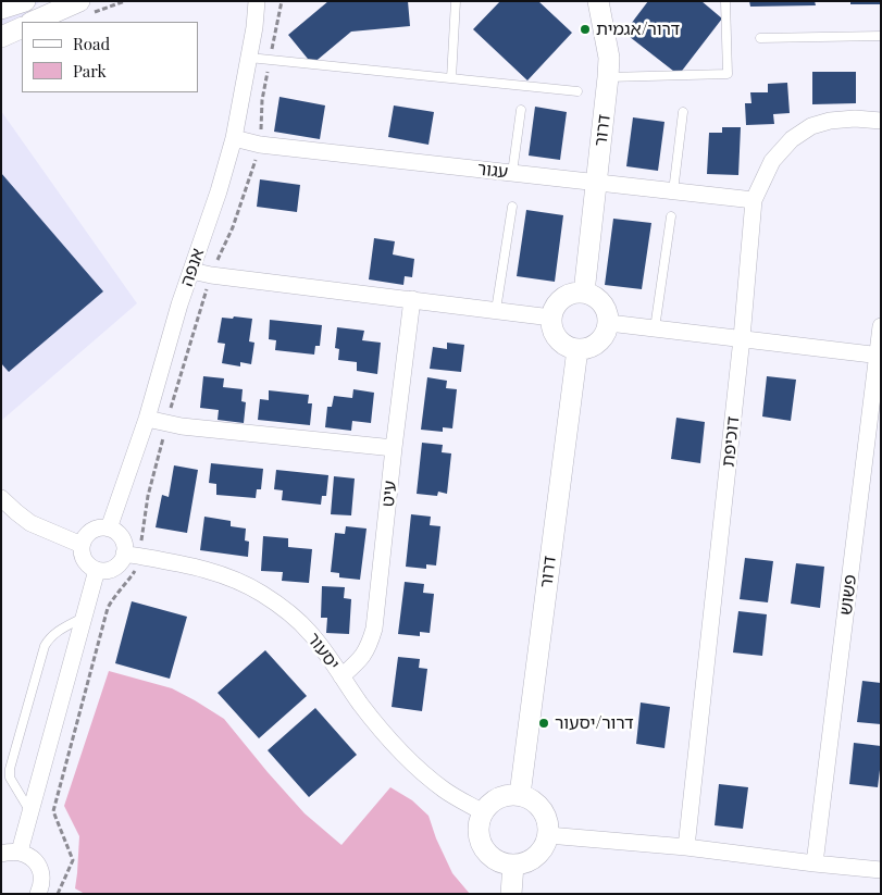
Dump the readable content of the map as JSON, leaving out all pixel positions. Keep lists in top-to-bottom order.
{
  "streets": {
    "street": [
      "דרור",
      "עגור",
      "אנפה",
      "דוכיפת",
      "עיט",
      "פשוש",
      "יסעור"
    ]
  },
  "crossings": [
    ["דרור", "עגור"],
    ["דרור", "יסעור"],
    ["עגור", "אנפה"],
    ["עגור", "דוכיפת"],
    ["אנפה", "יסעור"],
    ["עיט", "יסעור"]
  ],
  "places": ["דרור/אגמית", "דרור/יסעור"],
  "legend": ["Road", "Park"]
}
